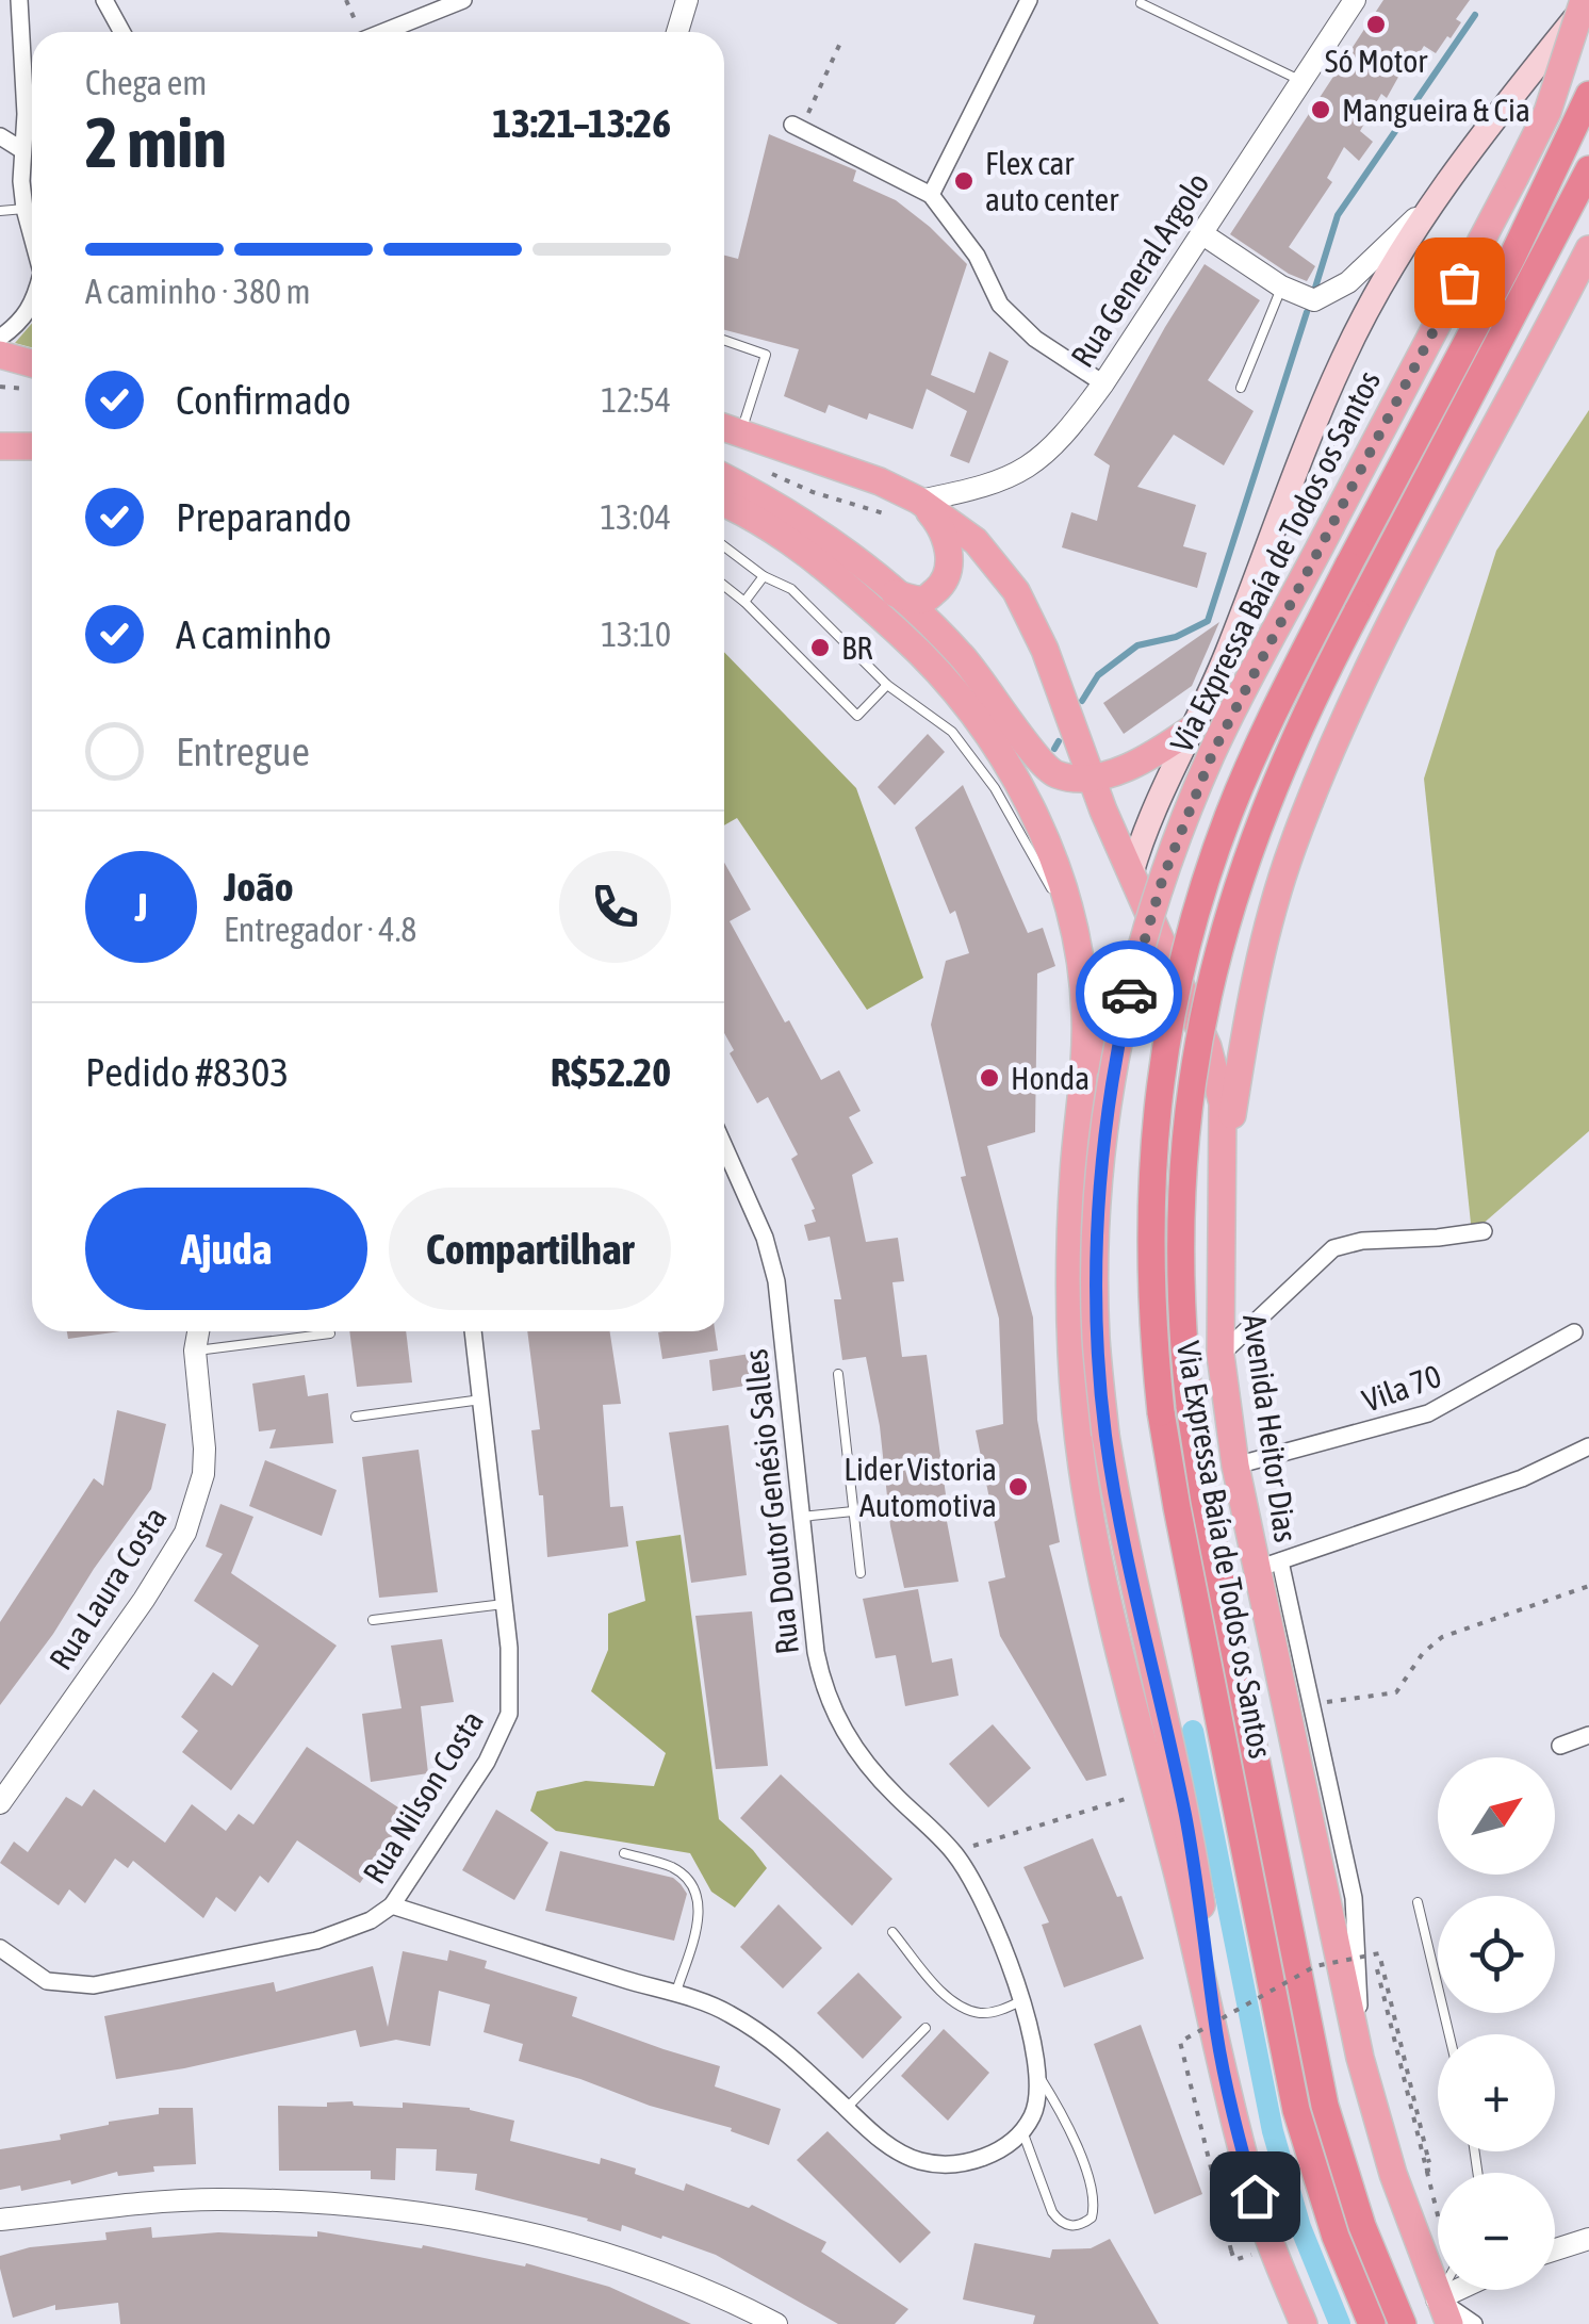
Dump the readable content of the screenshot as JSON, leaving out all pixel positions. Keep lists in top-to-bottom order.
{
  "streets": {
    "highway": ["Via Expressa Baía de Todos os Santos"],
    "main road": ["Avenida Heitor Dias"],
    "street": [
      "Rua General Argolo",
      "Vila 70",
      "Rua Doutor Genésio Salles",
      "Rua Laura Costa",
      "Rua Nilson Costa"
    ]
  },
  "crossings": [
    ["Rua General Argolo", "Avenida Heitor Dias"],
    ["Vila 70", "Avenida Heitor Dias"]
  ],
  "places": [
    "Só Motor",
    "Mangueira & Cia",
    "Flex car auto center",
    "BR",
    "Honda",
    "Lider Vistoria Automotiva"
  ],
  "north": "top right",
  "page": {
    "heading": ["2 min", "Chega em", "13:21–13:26"],
    "panel": [
      "João",
      "Entregador · 4.8",
      "Pedido #8303",
      "R$52.20"
    ],
    "bar": "A caminho · 380 m",
    "list": [
      ["Confirmado", "12:54"],
      ["Preparando", "13:04"],
      ["A caminho", "13:10"],
      "Entregue"
    ],
    "round": "J",
    "buttons": ["Ajuda", "Compartilhar"],
    "map_buttons": ["+", "−"]
  }
}
